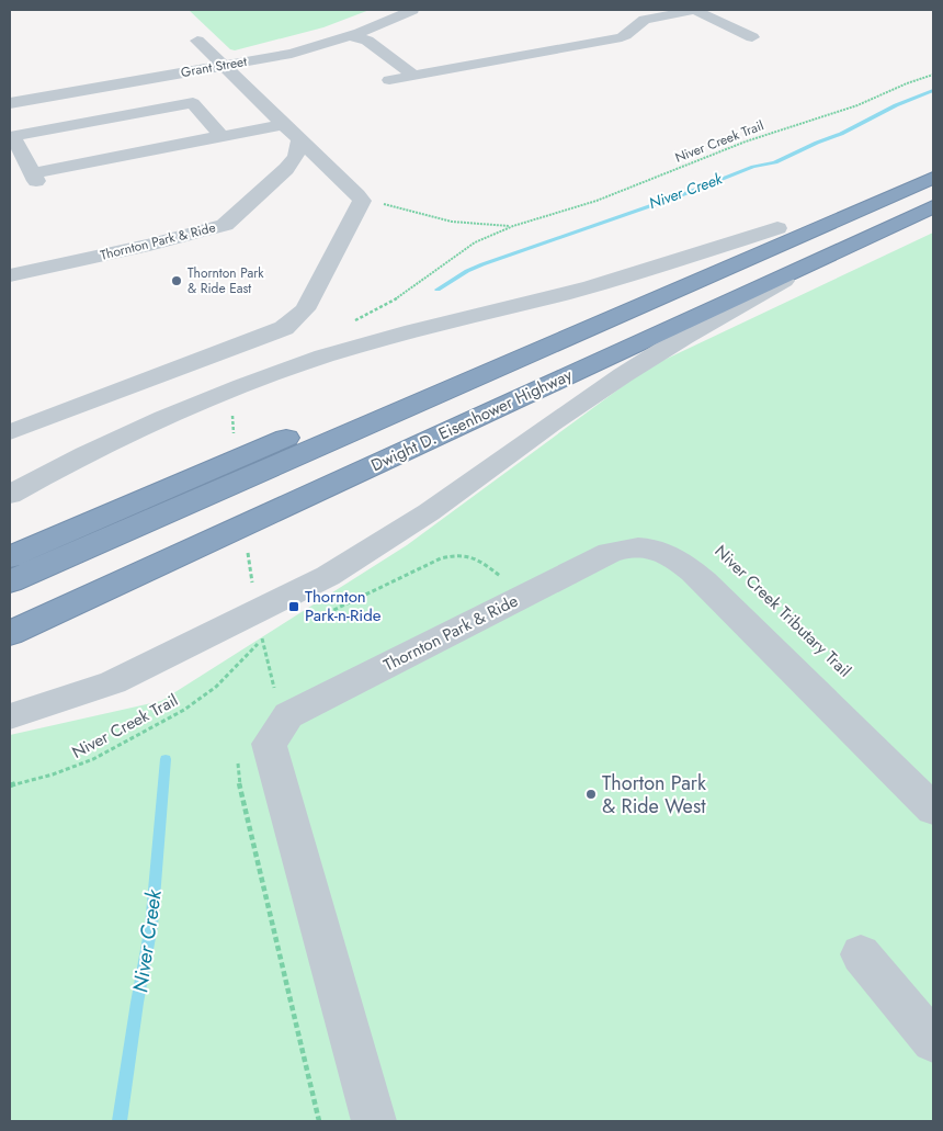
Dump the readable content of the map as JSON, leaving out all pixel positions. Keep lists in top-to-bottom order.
{
  "streets": {
    "highway": ["Dwight D. Eisenhower Highway"],
    "street": ["Grant Street", "Thornton Park & Ride"],
    "path": ["Niver Creek Trail"]
  },
  "water": ["Niver Creek"],
  "places": {
    "other": ["Thornton Park & Ride East", "Thorton Park & Ride West"],
    "transit": ["Thornton Park-n-Ride"]
  }
}
